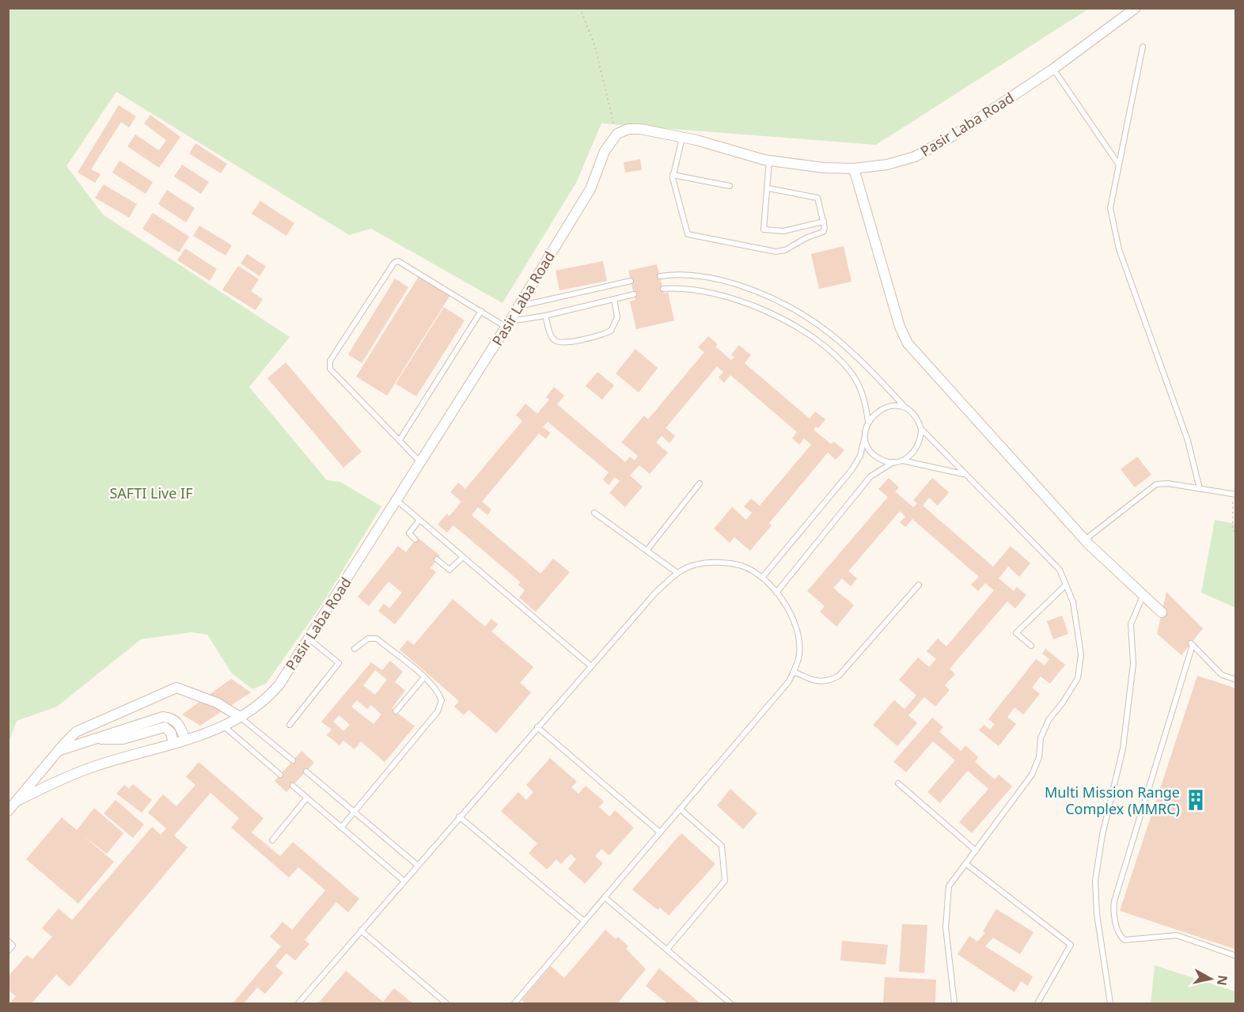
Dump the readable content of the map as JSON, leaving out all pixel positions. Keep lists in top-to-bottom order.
{
  "streets": {
    "street": ["Pasir Laba Road"]
  },
  "parks": ["SAFTI Live IF"],
  "places": {
    "building": ["Multi Mission Range Complex (MMRC)"]
  },
  "north": "right"
}
